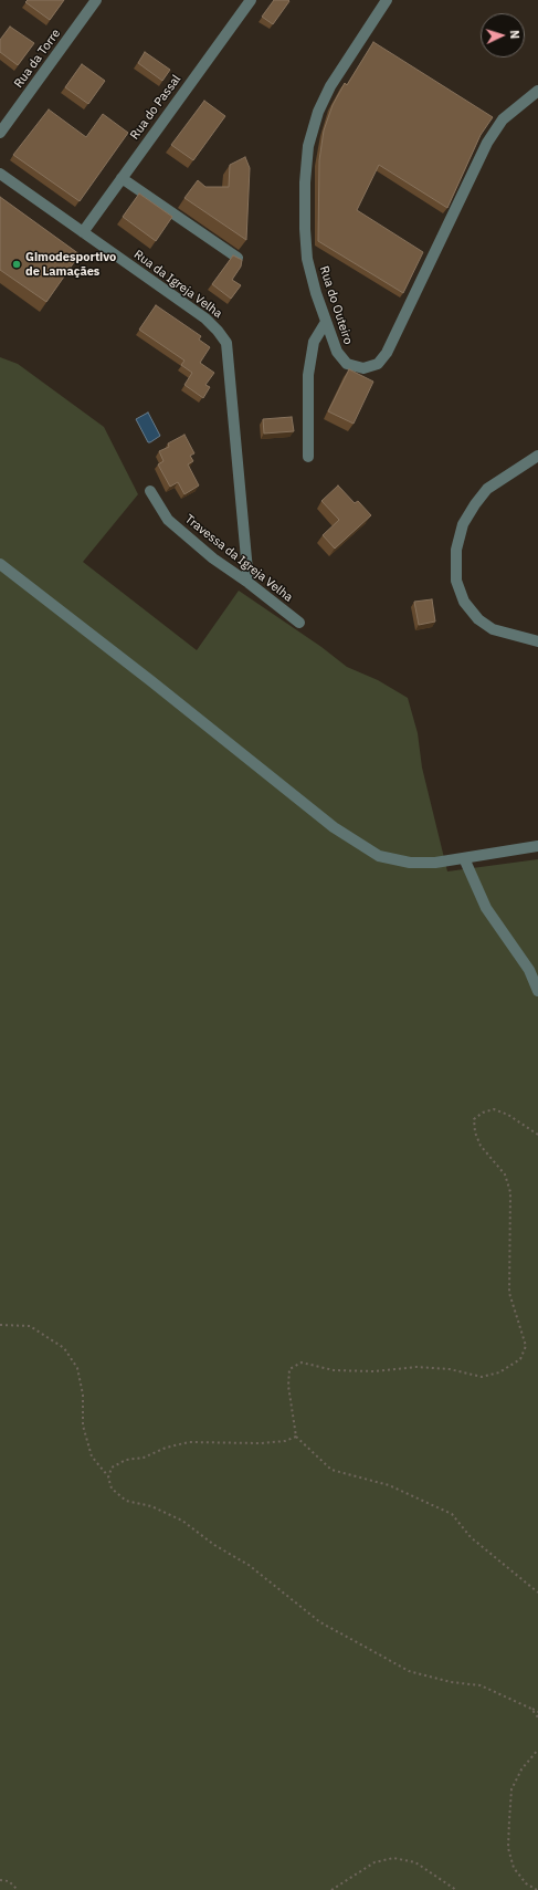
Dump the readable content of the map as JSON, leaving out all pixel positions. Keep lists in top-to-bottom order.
{
  "streets": {
    "street": [
      "Rua da Torre",
      "Rua do Passal",
      "Rua da Igreja Velha",
      "Rua do Outeiro",
      "Travessa da Igreja Velha"
    ]
  },
  "crossings": [
    ["Rua do Passal", "Rua da Igreja Velha"],
    ["Rua da Igreja Velha", "Travessa da Igreja Velha"]
  ],
  "places": ["Gimodesportivo de Lamaçães"],
  "north": "right"
}
